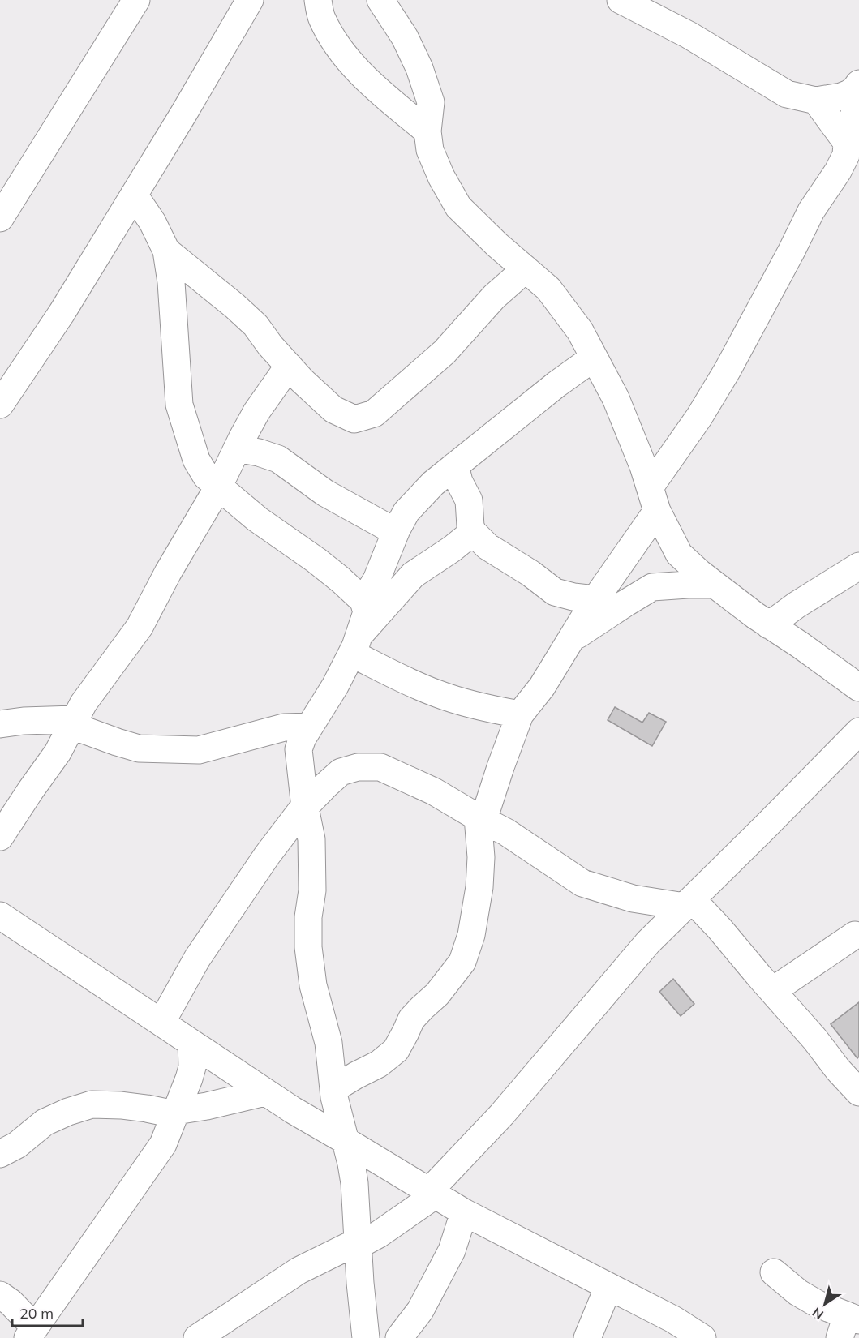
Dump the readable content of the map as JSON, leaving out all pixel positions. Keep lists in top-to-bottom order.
{
  "scale_bar": "20 m",
  "north": "bottom left"
}
